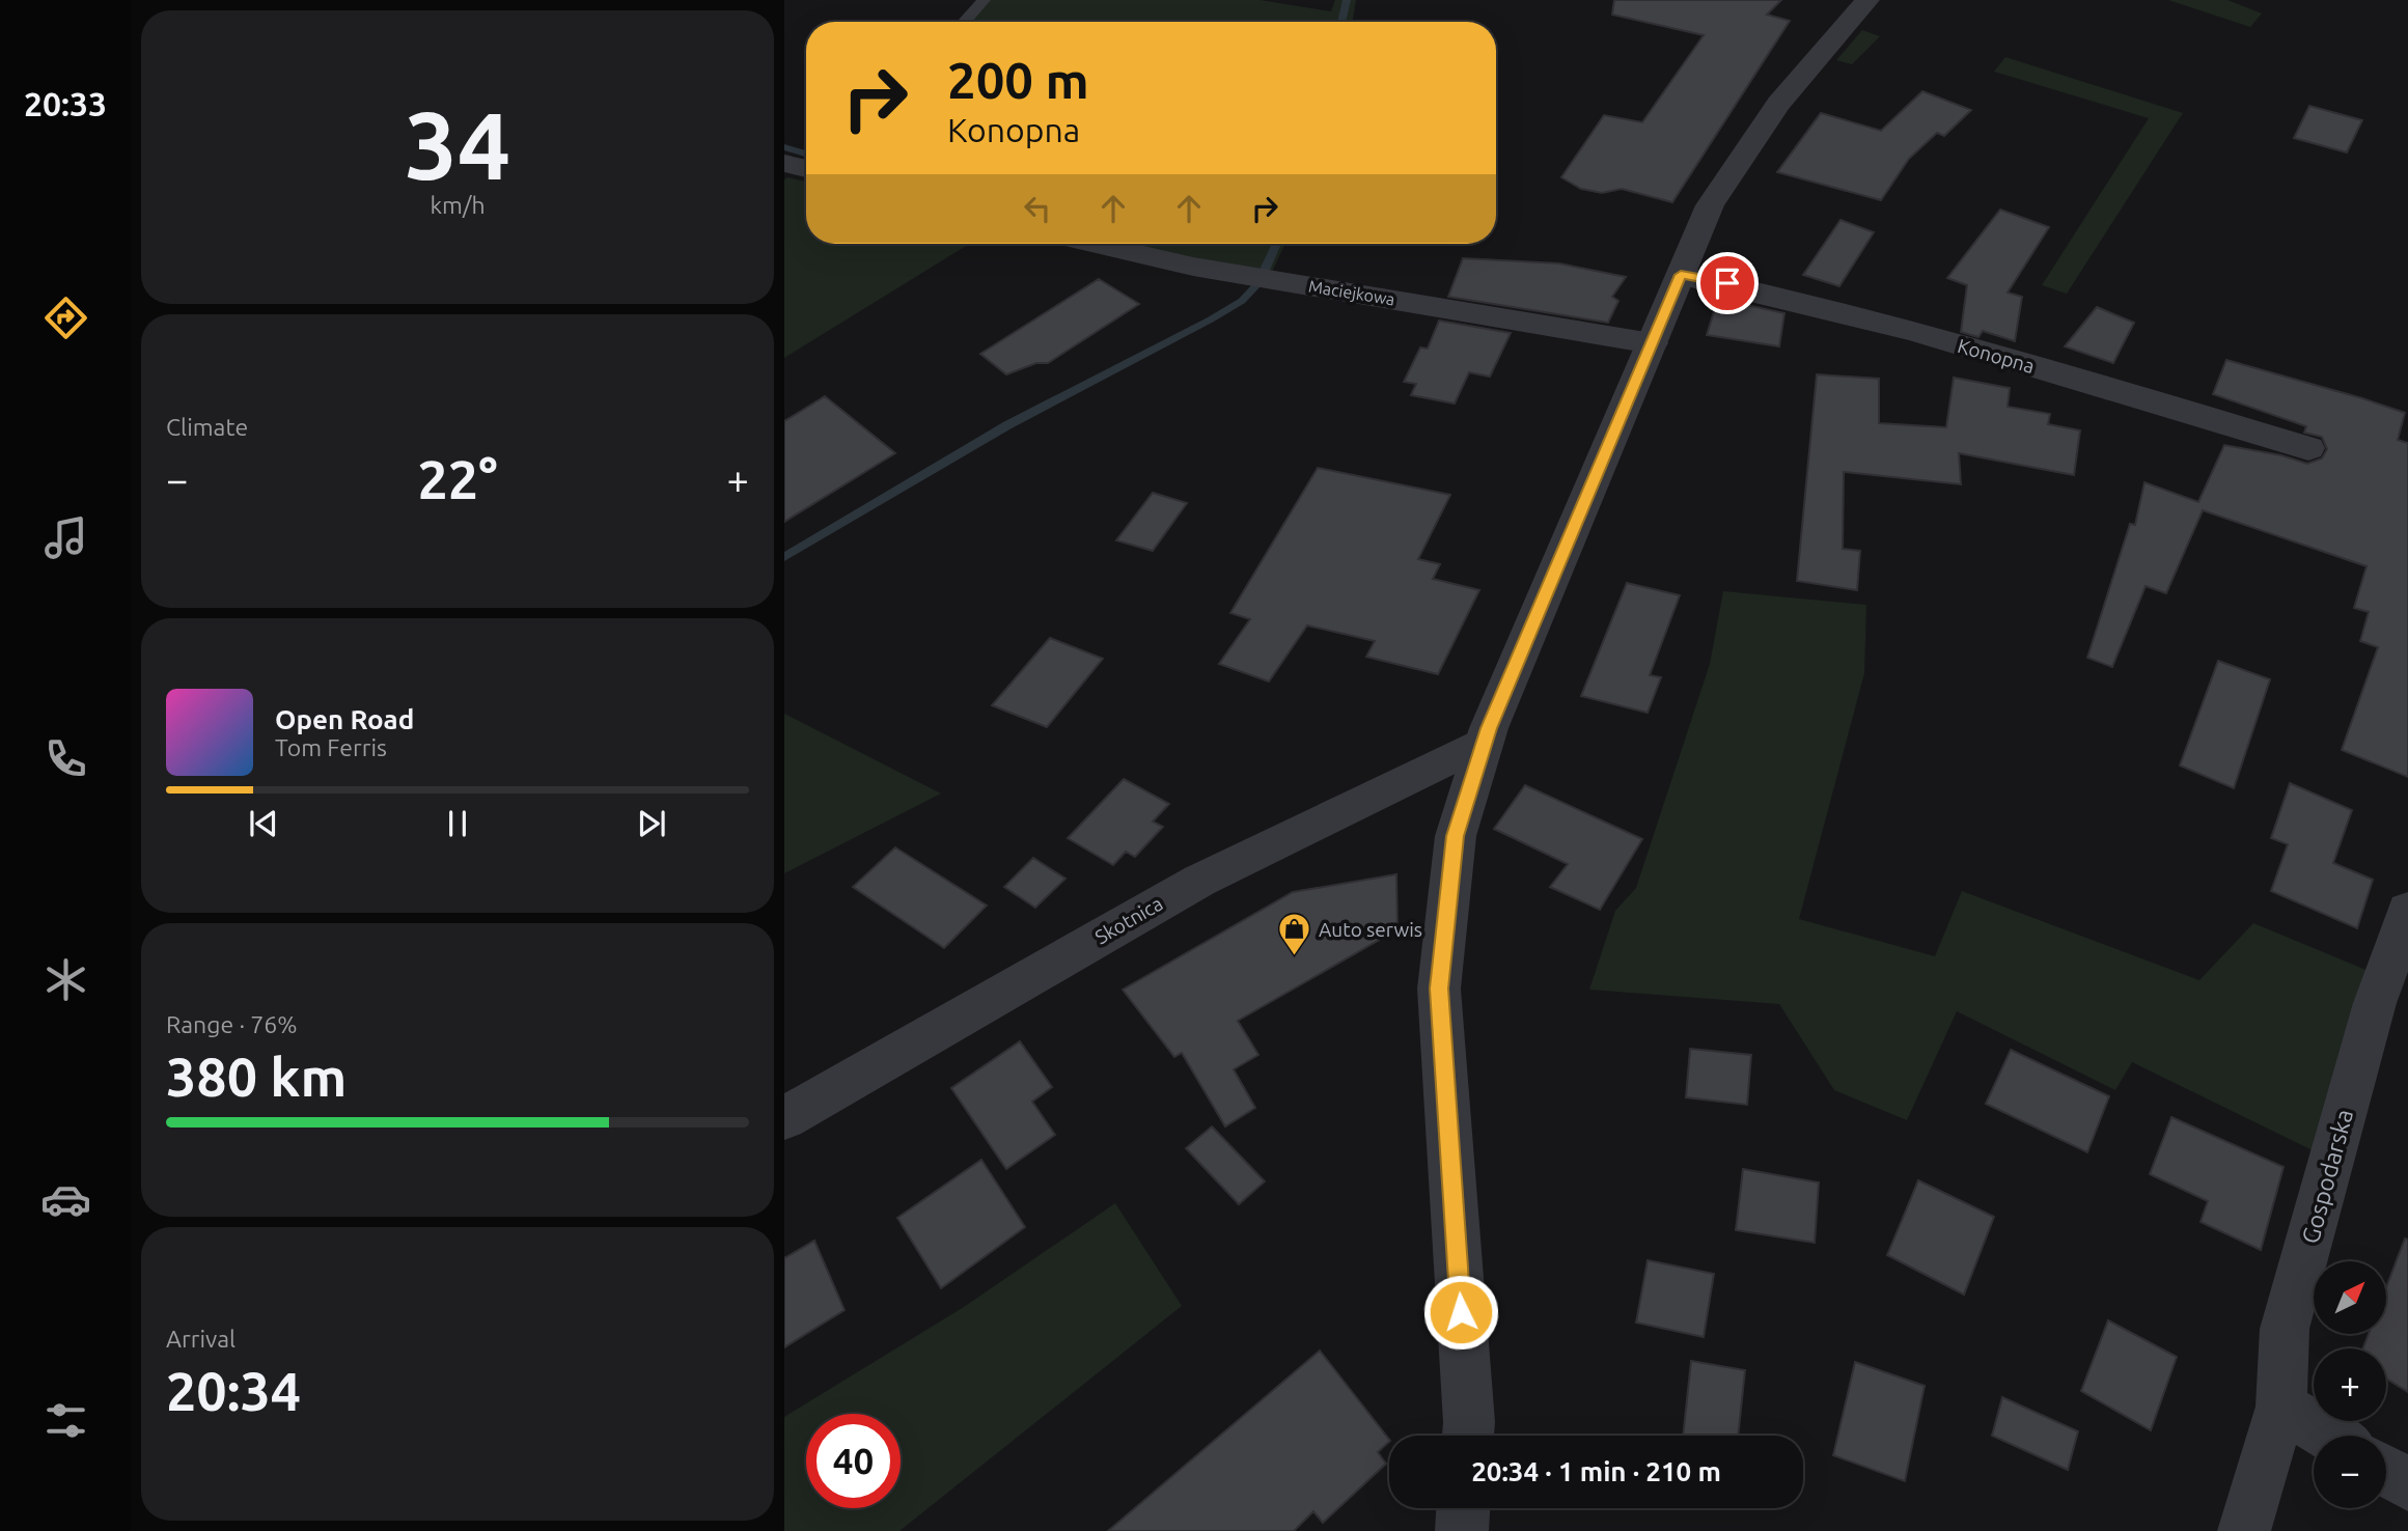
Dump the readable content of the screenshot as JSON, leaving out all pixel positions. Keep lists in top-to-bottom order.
{
  "streets": {
    "street": [
      "Maciejkowa",
      "Konopna",
      "Skotnica",
      "Gospodarska"
    ]
  },
  "places": {
    "shop": ["Auto serwis"]
  },
  "north": "top right",
  "page": {
    "tabs": "20:33",
    "tile": [
      ["34", "km/h"],
      "Climate",
      ["Range · 76%", "380 km"],
      ["Arrival", "20:34"]
    ],
    "turn": ["200 m", "Konopna"],
    "heat": ["−", "22°", "+"],
    "song": ["Open Road", "Tom Ferris"],
    "map_buttons": ["+", "−"],
    "limit": "40",
    "trip": "20:34 · 1 min · 210 m"
  }
}
